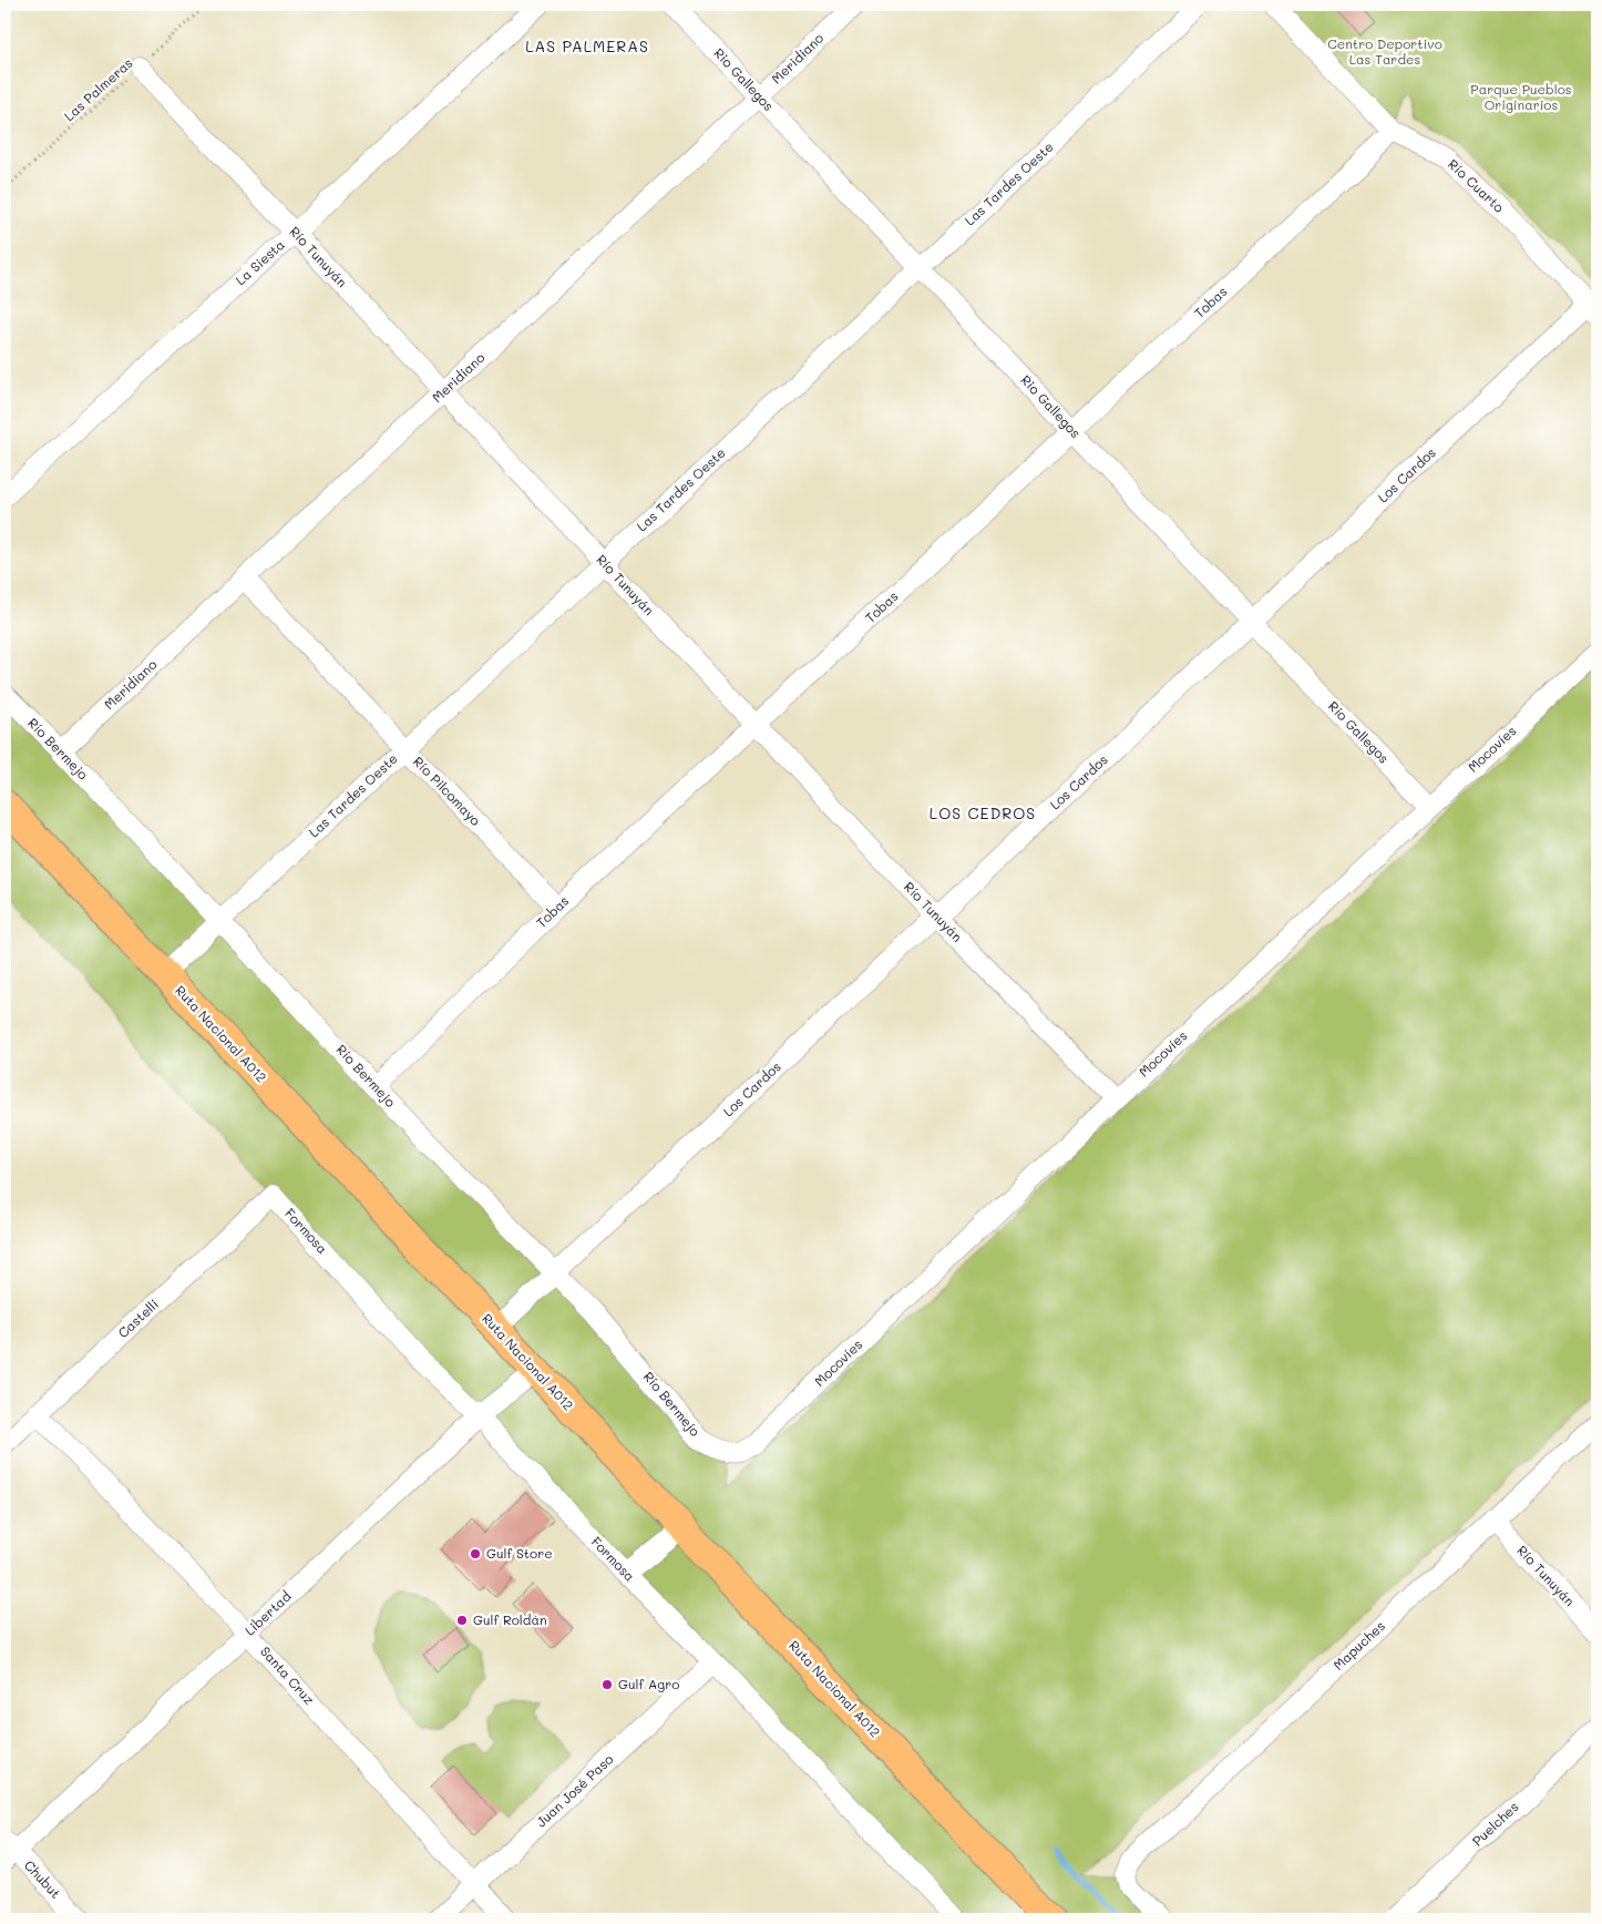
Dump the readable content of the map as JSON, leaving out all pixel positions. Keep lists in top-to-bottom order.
{
  "streets": {
    "highway": ["Ruta Nacional A012"],
    "street": [
      "Meridiano",
      "Rio Gallegos",
      "Las Tardes Oeste",
      "Río Cuarto",
      "Río Tunuyán",
      "La Siesta",
      "Tobas",
      "Los Cardos",
      "Río Bermejo",
      "Mocovíes",
      "Río Pilcomayo",
      "Formosa",
      "Castelli",
      "Libertad",
      "Mapuches",
      "Santa Cruz",
      "Juan José Paso",
      "Puelches",
      "Chubut"
    ],
    "path": ["Las Palmeras"]
  },
  "crossings": [
    ["Meridiano", "Rio Gallegos"],
    ["Meridiano", "Río Tunuyán"],
    ["Meridiano", "Río Bermejo"],
    ["Meridiano", "Río Pilcomayo"],
    ["Rio Gallegos", "Las Tardes Oeste"],
    ["Rio Gallegos", "Tobas"],
    ["Rio Gallegos", "Los Cardos"],
    ["Rio Gallegos", "Mocovíes"],
    ["Las Palmeras", "Río Tunuyán"],
    ["Las Tardes Oeste", "Río Tunuyán"],
    ["Las Tardes Oeste", "Río Bermejo"],
    ["Las Tardes Oeste", "Río Pilcomayo"],
    ["Las Tardes Oeste", "Ruta Nacional A012"],
    ["Río Cuarto", "Tobas"],
    ["Río Cuarto", "Los Cardos"],
    ["Río Tunuyán", "La Siesta"],
    ["Río Tunuyán", "Tobas"],
    ["Río Tunuyán", "Los Cardos"],
    ["Río Tunuyán", "Mocovíes"],
    ["Río Tunuyán", "Mapuches"],
    ["Tobas", "Río Bermejo"],
    ["Tobas", "Río Pilcomayo"],
    ["Los Cardos", "Río Bermejo"],
    ["Los Cardos", "Ruta Nacional A012"],
    ["Río Bermejo", "Mocovíes"],
    ["Ruta Nacional A012", "Libertad"],
    ["Formosa", "Castelli"],
    ["Formosa", "Libertad"],
    ["Formosa", "Juan José Paso"],
    ["Castelli", "Santa Cruz"],
    ["Libertad", "Santa Cruz"],
    ["Libertad", "Chubut"],
    ["Santa Cruz", "Juan José Paso"]
  ],
  "districts": ["LAS PALMERAS", "LOS CEDROS"],
  "parks": ["Centro Deportivo Las Tardes", "Parque Pueblos Originarios"],
  "places": ["Gulf Store", "Gulf Roldán", "Gulf Agro"]
}
